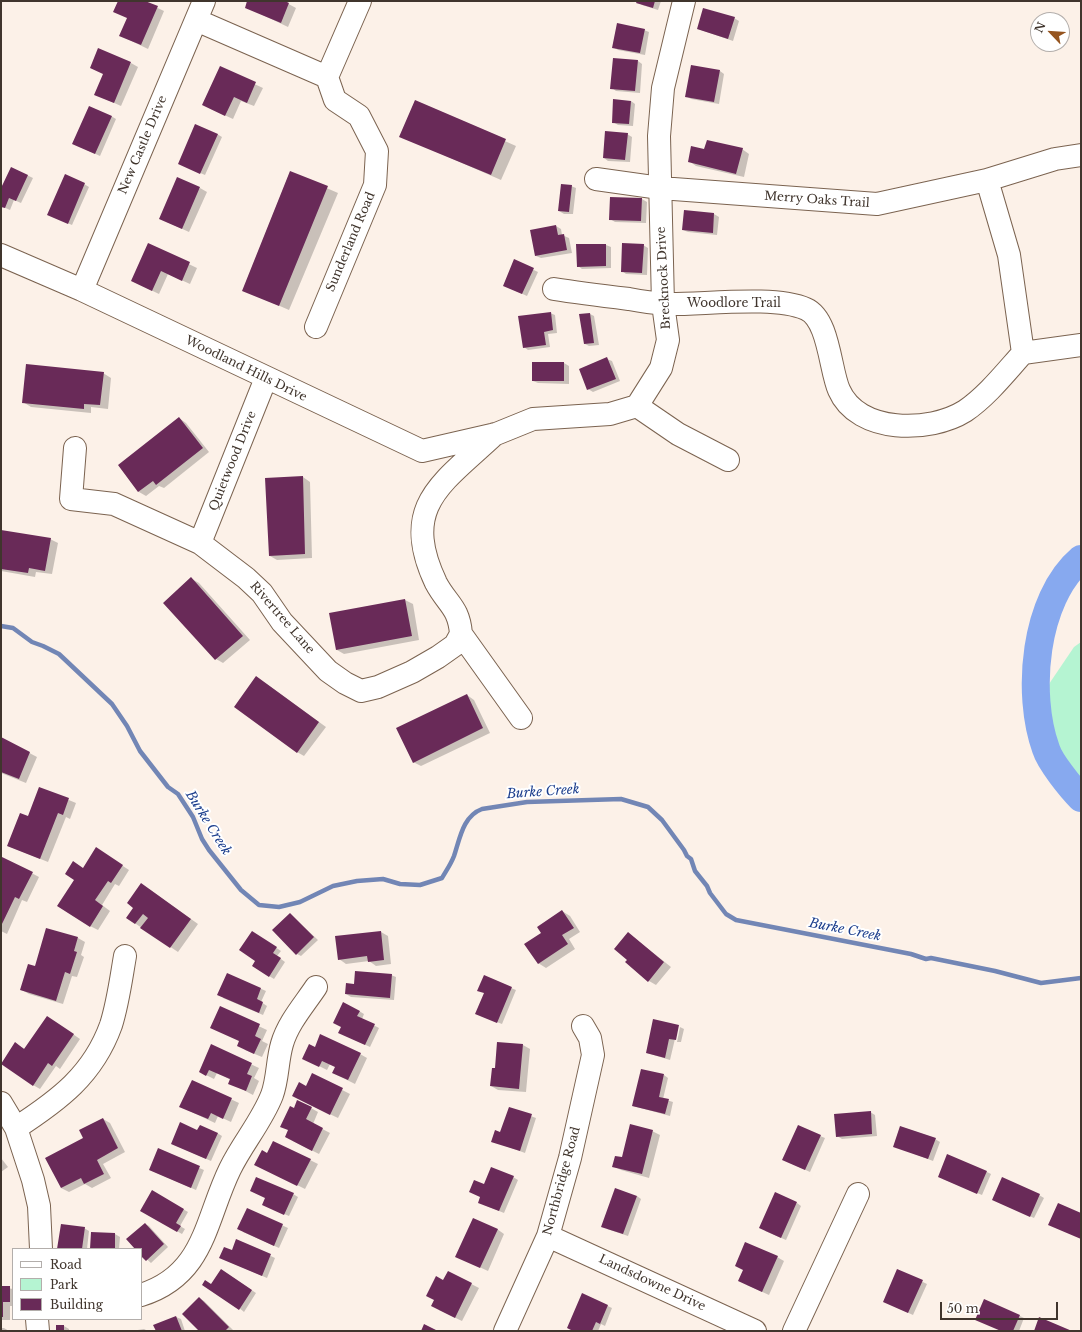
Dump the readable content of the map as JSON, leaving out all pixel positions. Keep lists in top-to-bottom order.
{
  "streets": {
    "street": [
      "New Castle Drive",
      "Merry Oaks Trail",
      "Sunderland Road",
      "Brecknock Drive",
      "Woodlore Trail",
      "Woodland Hills Drive",
      "Quietwood Drive",
      "Rivertree Lane",
      "Northbridge Road",
      "Landsdowne Drive"
    ]
  },
  "crossings": [
    ["New Castle Drive", "Woodland Hills Drive"],
    ["Merry Oaks Trail", "Brecknock Drive"],
    ["Brecknock Drive", "Woodlore Trail"],
    ["Woodland Hills Drive", "Quietwood Drive"],
    ["Quietwood Drive", "Rivertree Lane"],
    ["Northbridge Road", "Landsdowne Drive"]
  ],
  "water": ["Burke Creek"],
  "legend": ["Road", "Park", "Building"],
  "scale_bar": "50 m",
  "north": "top left"
}
